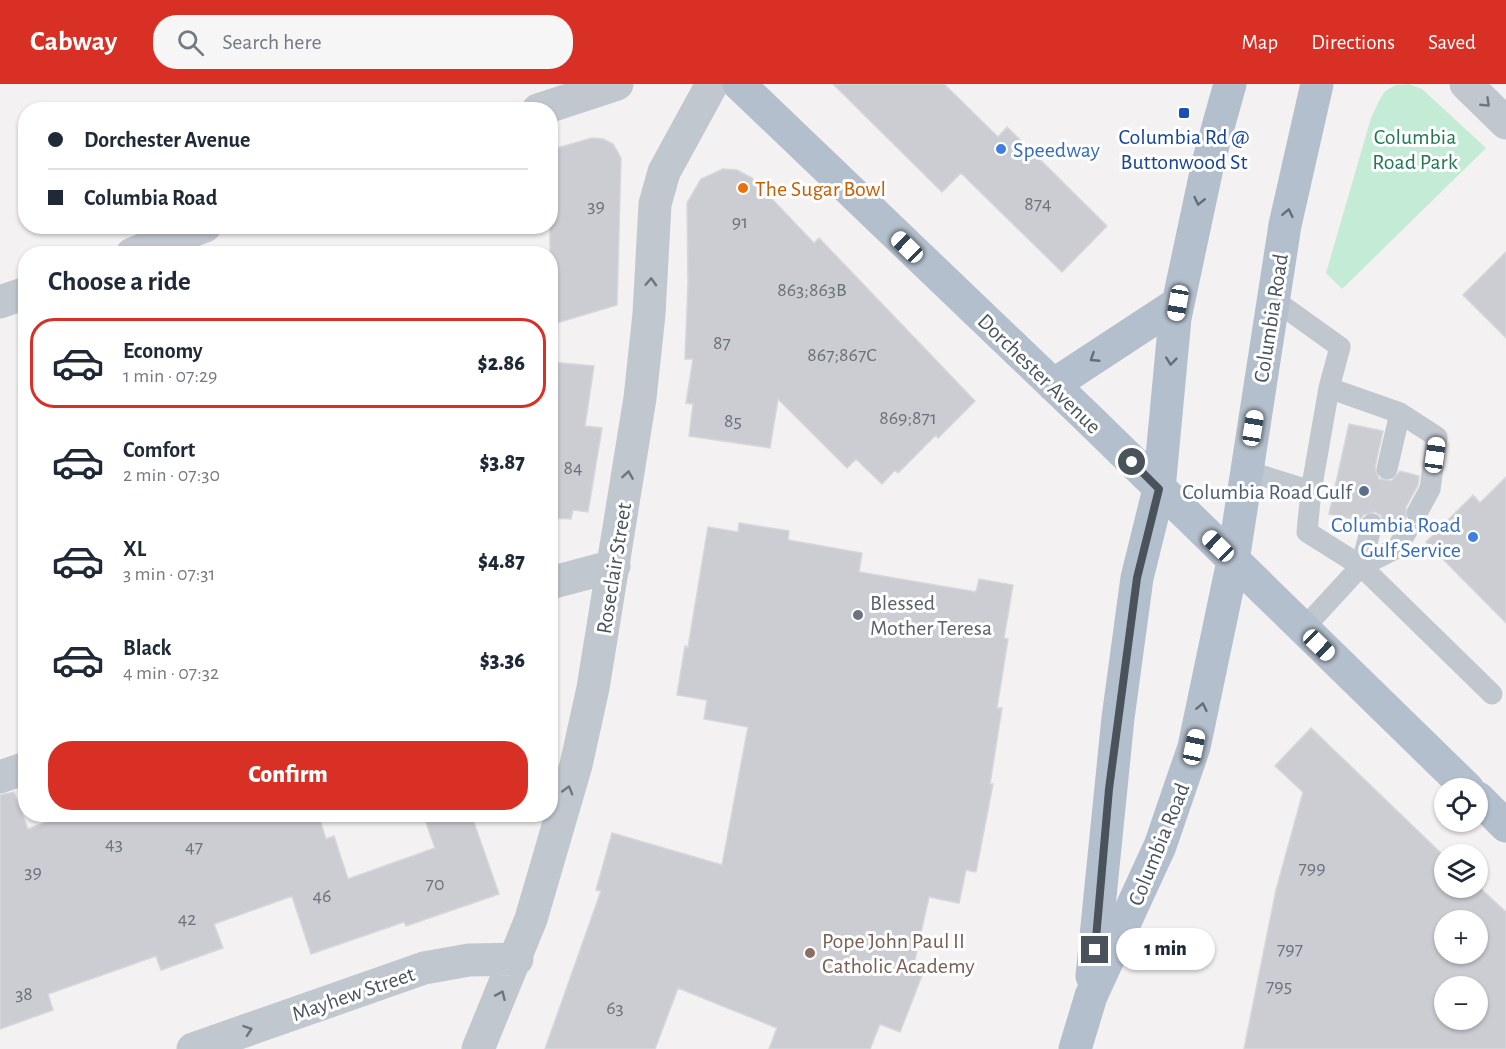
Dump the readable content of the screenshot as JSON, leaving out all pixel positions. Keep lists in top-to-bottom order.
{
  "streets": {
    "main road": ["Columbia Road", "Dorchester Avenue"],
    "street": ["Roseclair Street", "Mayhew Street"]
  },
  "crossings": [
    ["Columbia Road", "Dorchester Avenue"],
    ["Roseclair Street", "Mayhew Street"]
  ],
  "one_way": ["Roseclair Street", "Mayhew Street"],
  "parks": ["Columbia Road Park"],
  "places": {
    "transit": ["Columbia Rd @ Buttonwood St"],
    "other": [
      "Speedway",
      "The Sugar Bowl",
      "Columbia Road Gulf",
      "Columbia Road Gulf Service",
      "Blessed Mother Teresa",
      "Pope John Paul II Catholic Academy"
    ]
  },
  "house_numbers": [
    "874",
    "39",
    "91",
    "863;863B",
    "87",
    "867;867C",
    "869;871",
    "85",
    "84",
    "43",
    "47",
    "799",
    "39",
    "70",
    "46",
    "42",
    "797",
    "795",
    "38",
    "63"
  ],
  "page": {
    "header": "Cabway",
    "search": "Search here",
    "nav": ["Map", "Directions", "Saved"],
    "banner": ["Dorchester Avenue", "Columbia Road"],
    "heading": "Choose a ride",
    "list": [
      {
        "name": "Economy",
        "note": "1 min · 07:29",
        "value": "$2.86"
      },
      {
        "name": "Comfort",
        "note": "2 min · 07:30",
        "value": "$3.87"
      },
      {
        "name": "XL",
        "note": "3 min · 07:31",
        "value": "$4.87"
      },
      {
        "name": "Black",
        "note": "4 min · 07:32",
        "value": "$3.36"
      }
    ],
    "buttons": "Confirm",
    "map_buttons": ["+", "−"],
    "bubble": "1 min"
  }
}
